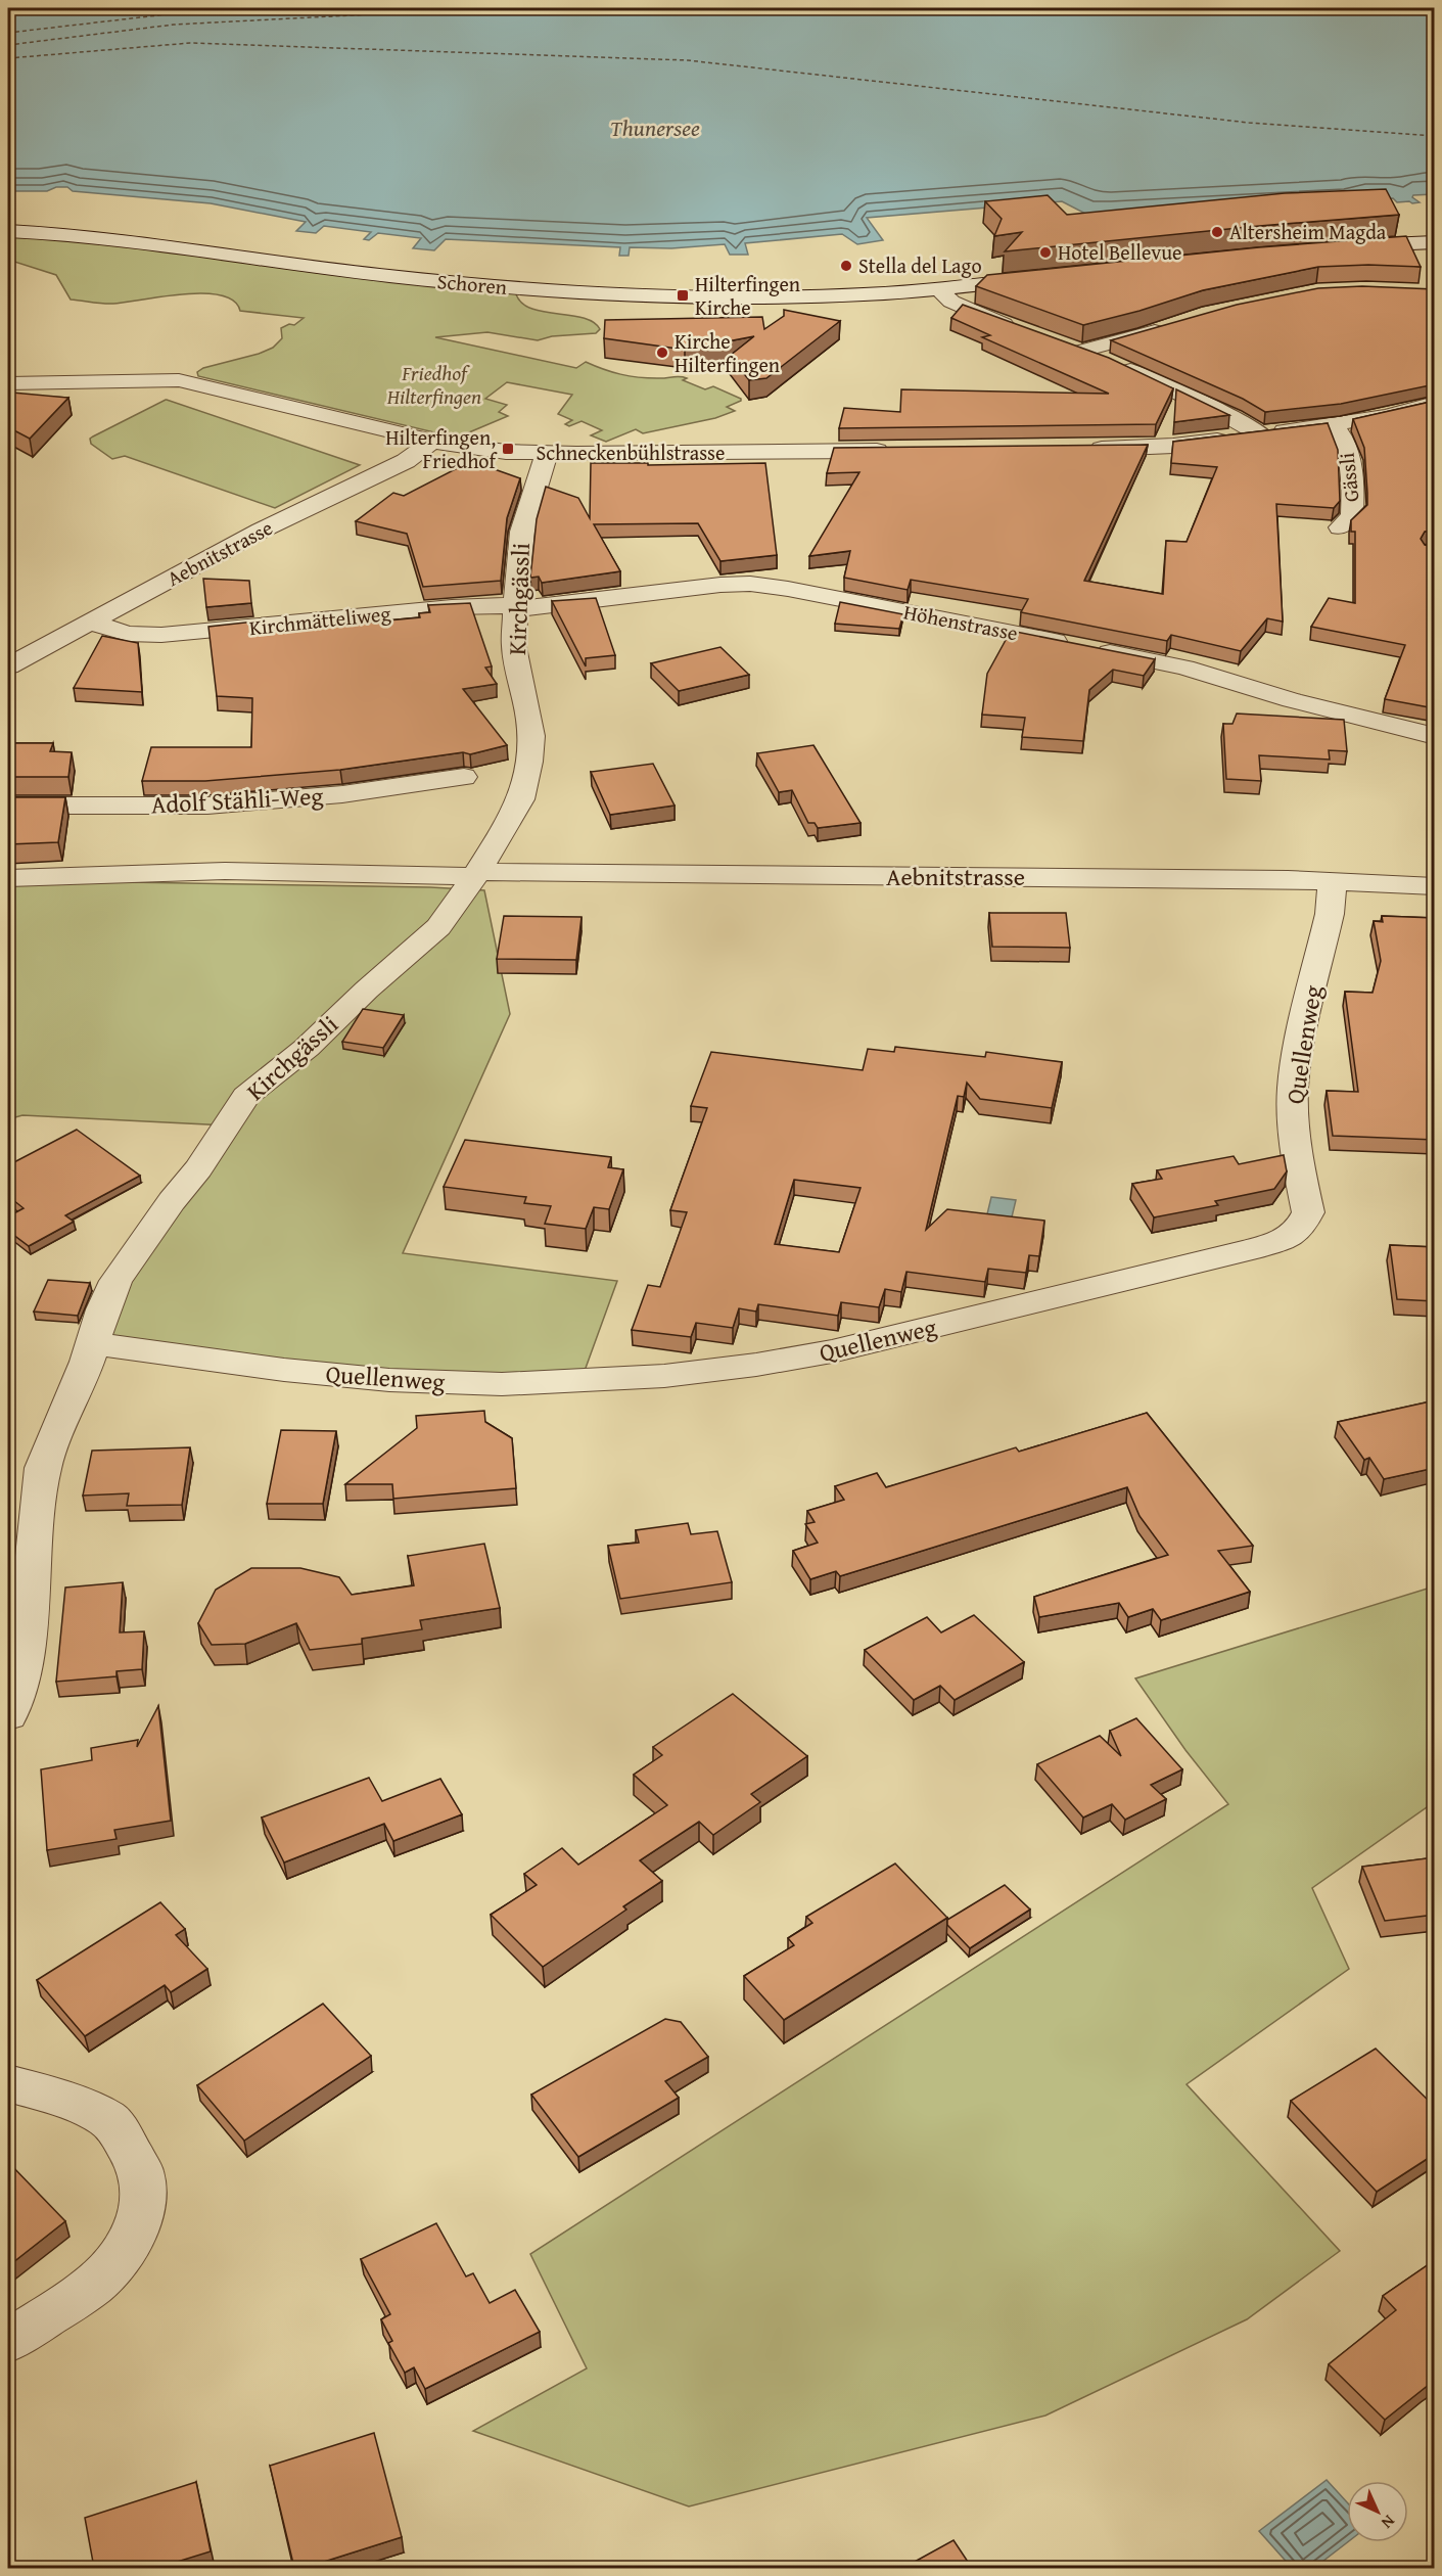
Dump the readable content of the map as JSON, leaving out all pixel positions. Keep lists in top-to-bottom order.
{
  "streets": {
    "street": [
      "Schoren",
      "Schneckenbühlstrasse",
      "Gässli",
      "Aebnitstrasse",
      "Kirchgässli",
      "Kirchmätteliweg",
      "Höhenstrasse",
      "Adolf Stähli-Weg",
      "Quellenweg"
    ]
  },
  "crossings": [
    ["Schneckenbühlstrasse", "Aebnitstrasse"],
    ["Schneckenbühlstrasse", "Kirchgässli"],
    ["Aebnitstrasse", "Kirchgässli"],
    ["Aebnitstrasse", "Kirchmätteliweg"],
    ["Aebnitstrasse", "Quellenweg"],
    ["Kirchgässli", "Kirchmätteliweg"],
    ["Kirchgässli", "Höhenstrasse"],
    ["Kirchgässli", "Quellenweg"],
    ["Kirchmätteliweg", "Höhenstrasse"]
  ],
  "water": ["Thunersee"],
  "parks": ["Friedhof Hilterfingen"],
  "places": {
    "other": [
      "Altersheim Magda",
      "Hotel Bellevue",
      "Stella del Lago",
      "Kirche Hilterfingen"
    ],
    "transit": ["Hilterfingen Kirche", "Hilterfingen, Friedhof"]
  },
  "north": "bottom right"
}
